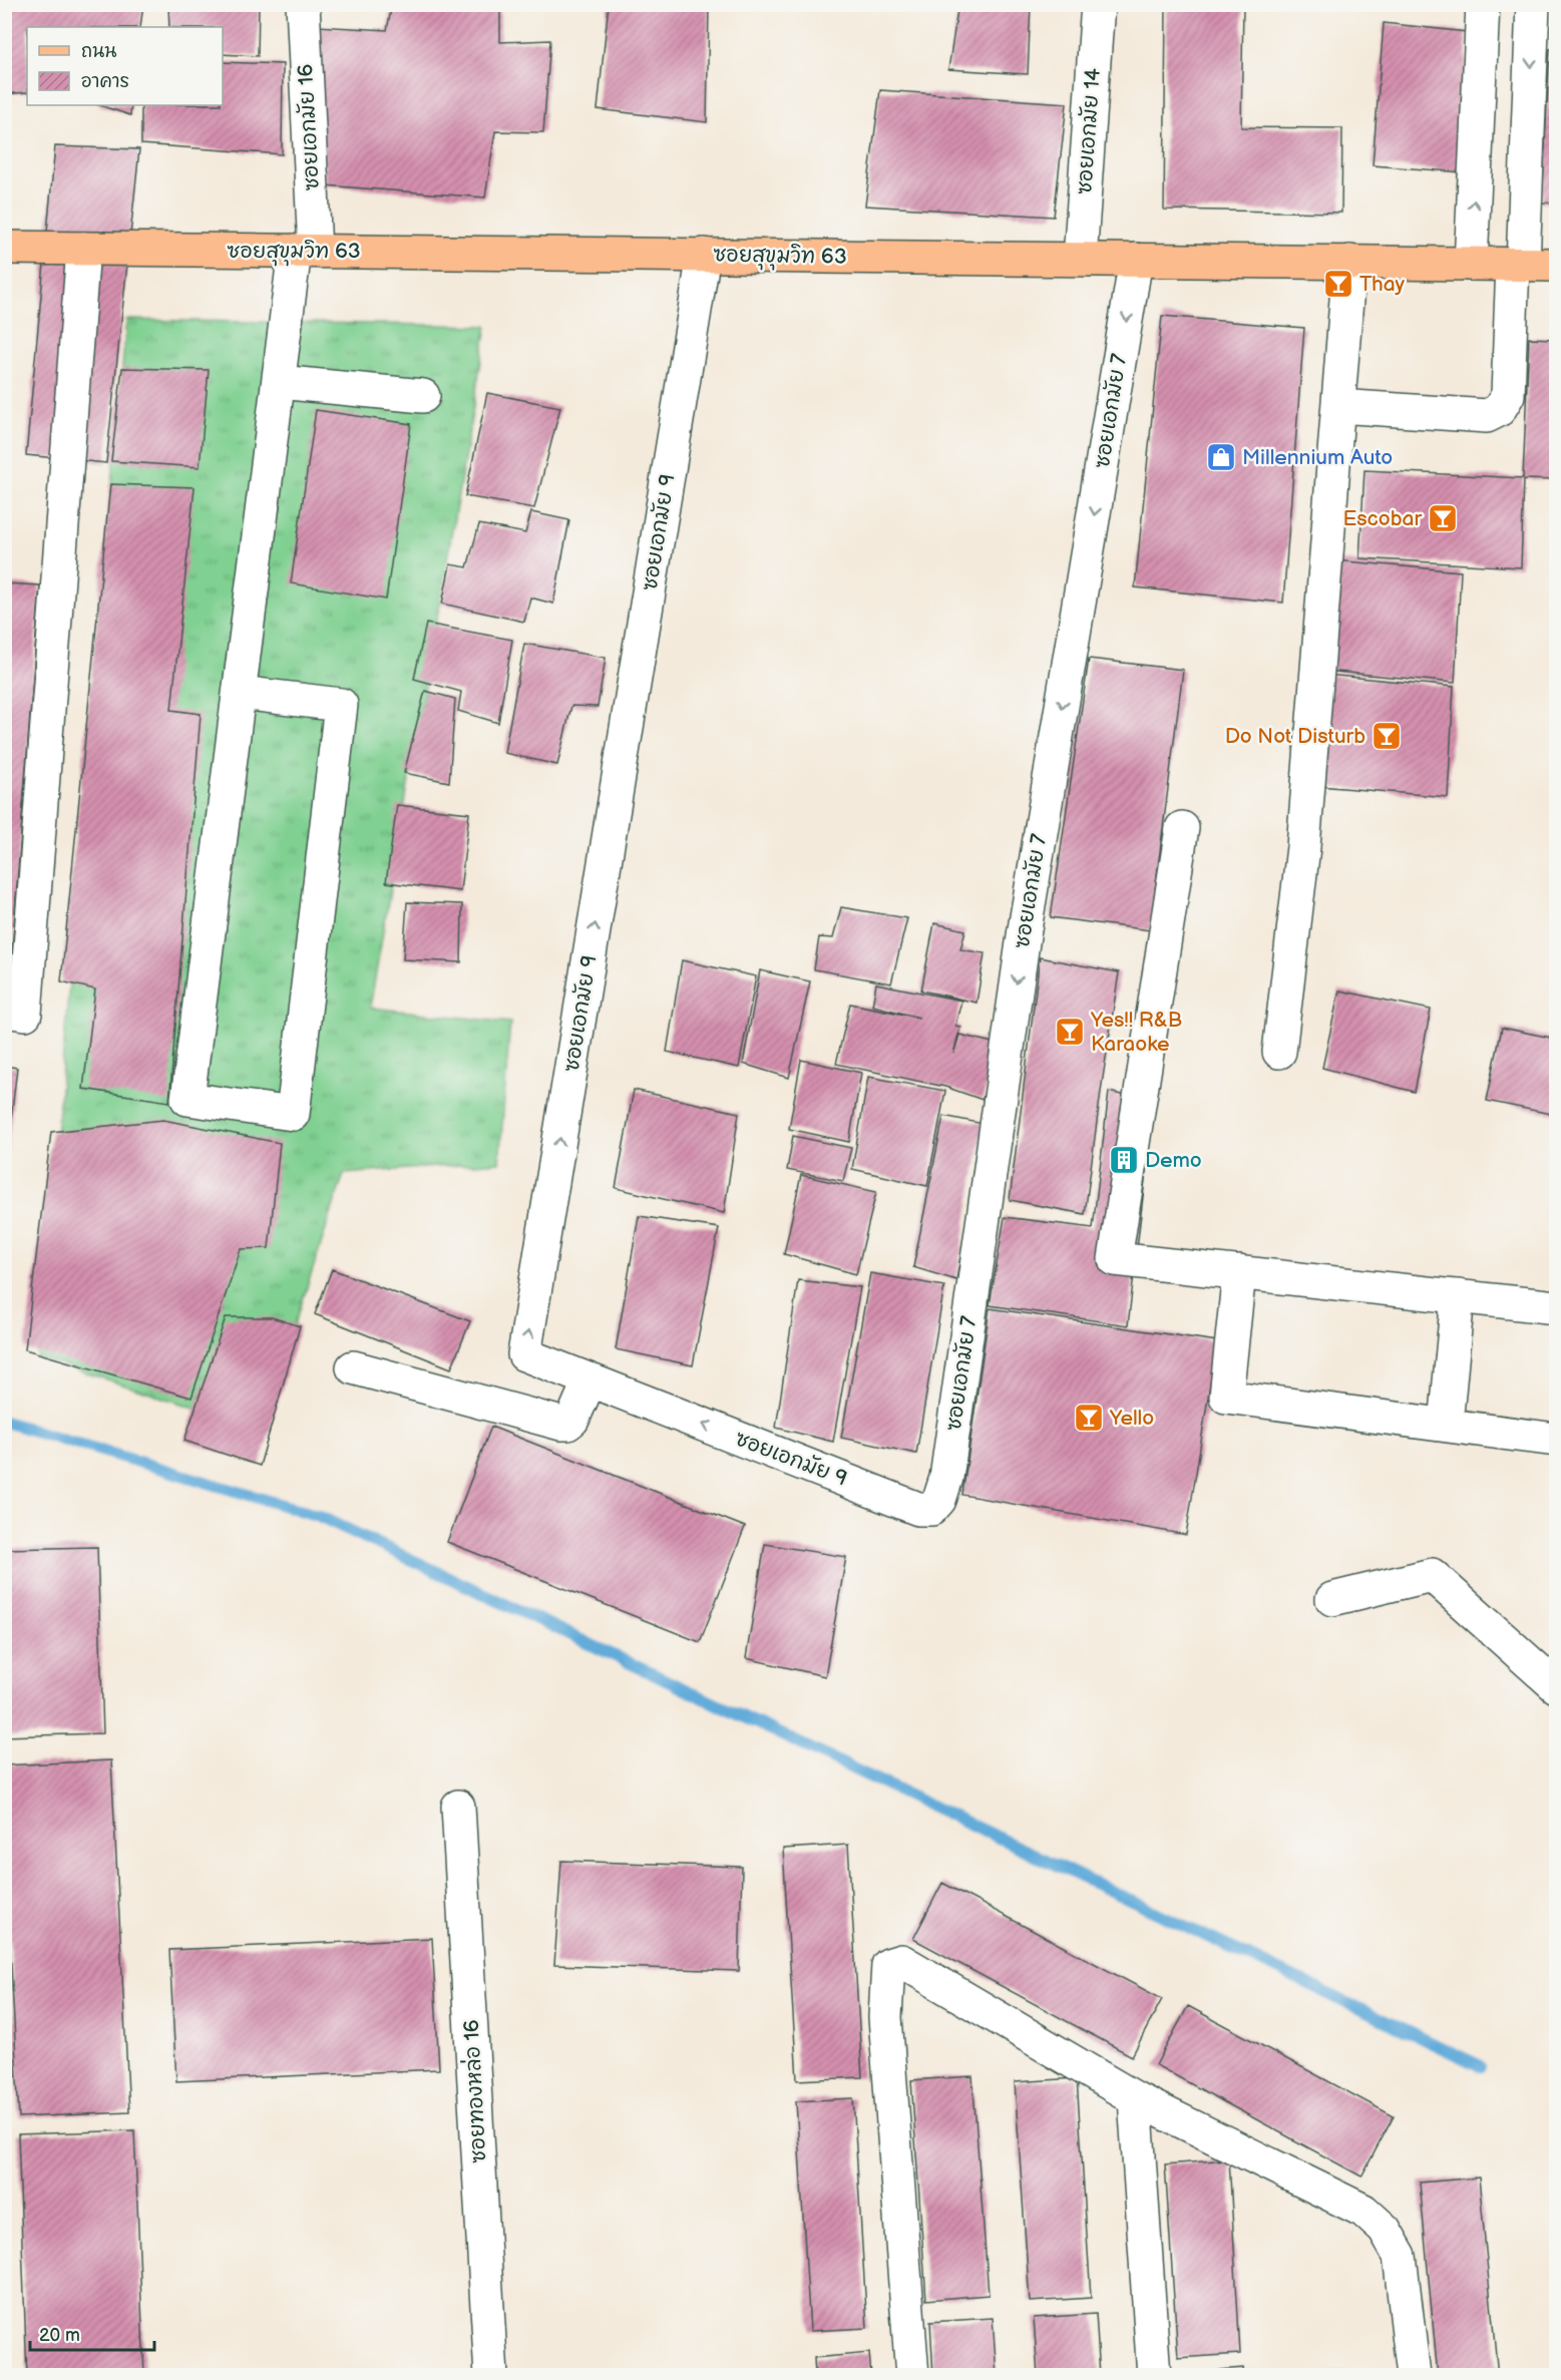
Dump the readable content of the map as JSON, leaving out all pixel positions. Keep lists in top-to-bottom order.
{
  "streets": {
    "main road": ["ซอยสุขุมวิท 63"],
    "street": [
      "ซอยเอกมัย 16",
      "ซอยเอกมัย 14",
      "ซอยเอกมัย 7",
      "ซอยเอกมัย 9",
      "ซอยทองหล่อ 16"
    ]
  },
  "crossings": [
    ["ซอยเอกมัย 16", "ซอยสุขุมวิท 63"],
    ["ซอยเอกมัย 14", "ซอยสุขุมวิท 63"],
    ["ซอยสุขุมวิท 63", "ซอยเอกมัย 7"],
    ["ซอยสุขุมวิท 63", "ซอยเอกมัย 9"],
    ["ซอยเอกมัย 7", "ซอยเอกมัย 9"]
  ],
  "one_way": ["ซอยเอกมัย 9"],
  "places": {
    "bar": [
      "Thay",
      "Escobar",
      "Do Not Disturb",
      "Yes!! R&B Karaoke",
      "Yello"
    ],
    "shop": ["Millennium Auto"],
    "building": ["Demo"]
  },
  "legend": ["ถนน", "อาคาร"],
  "scale_bar": "20 m"
}
